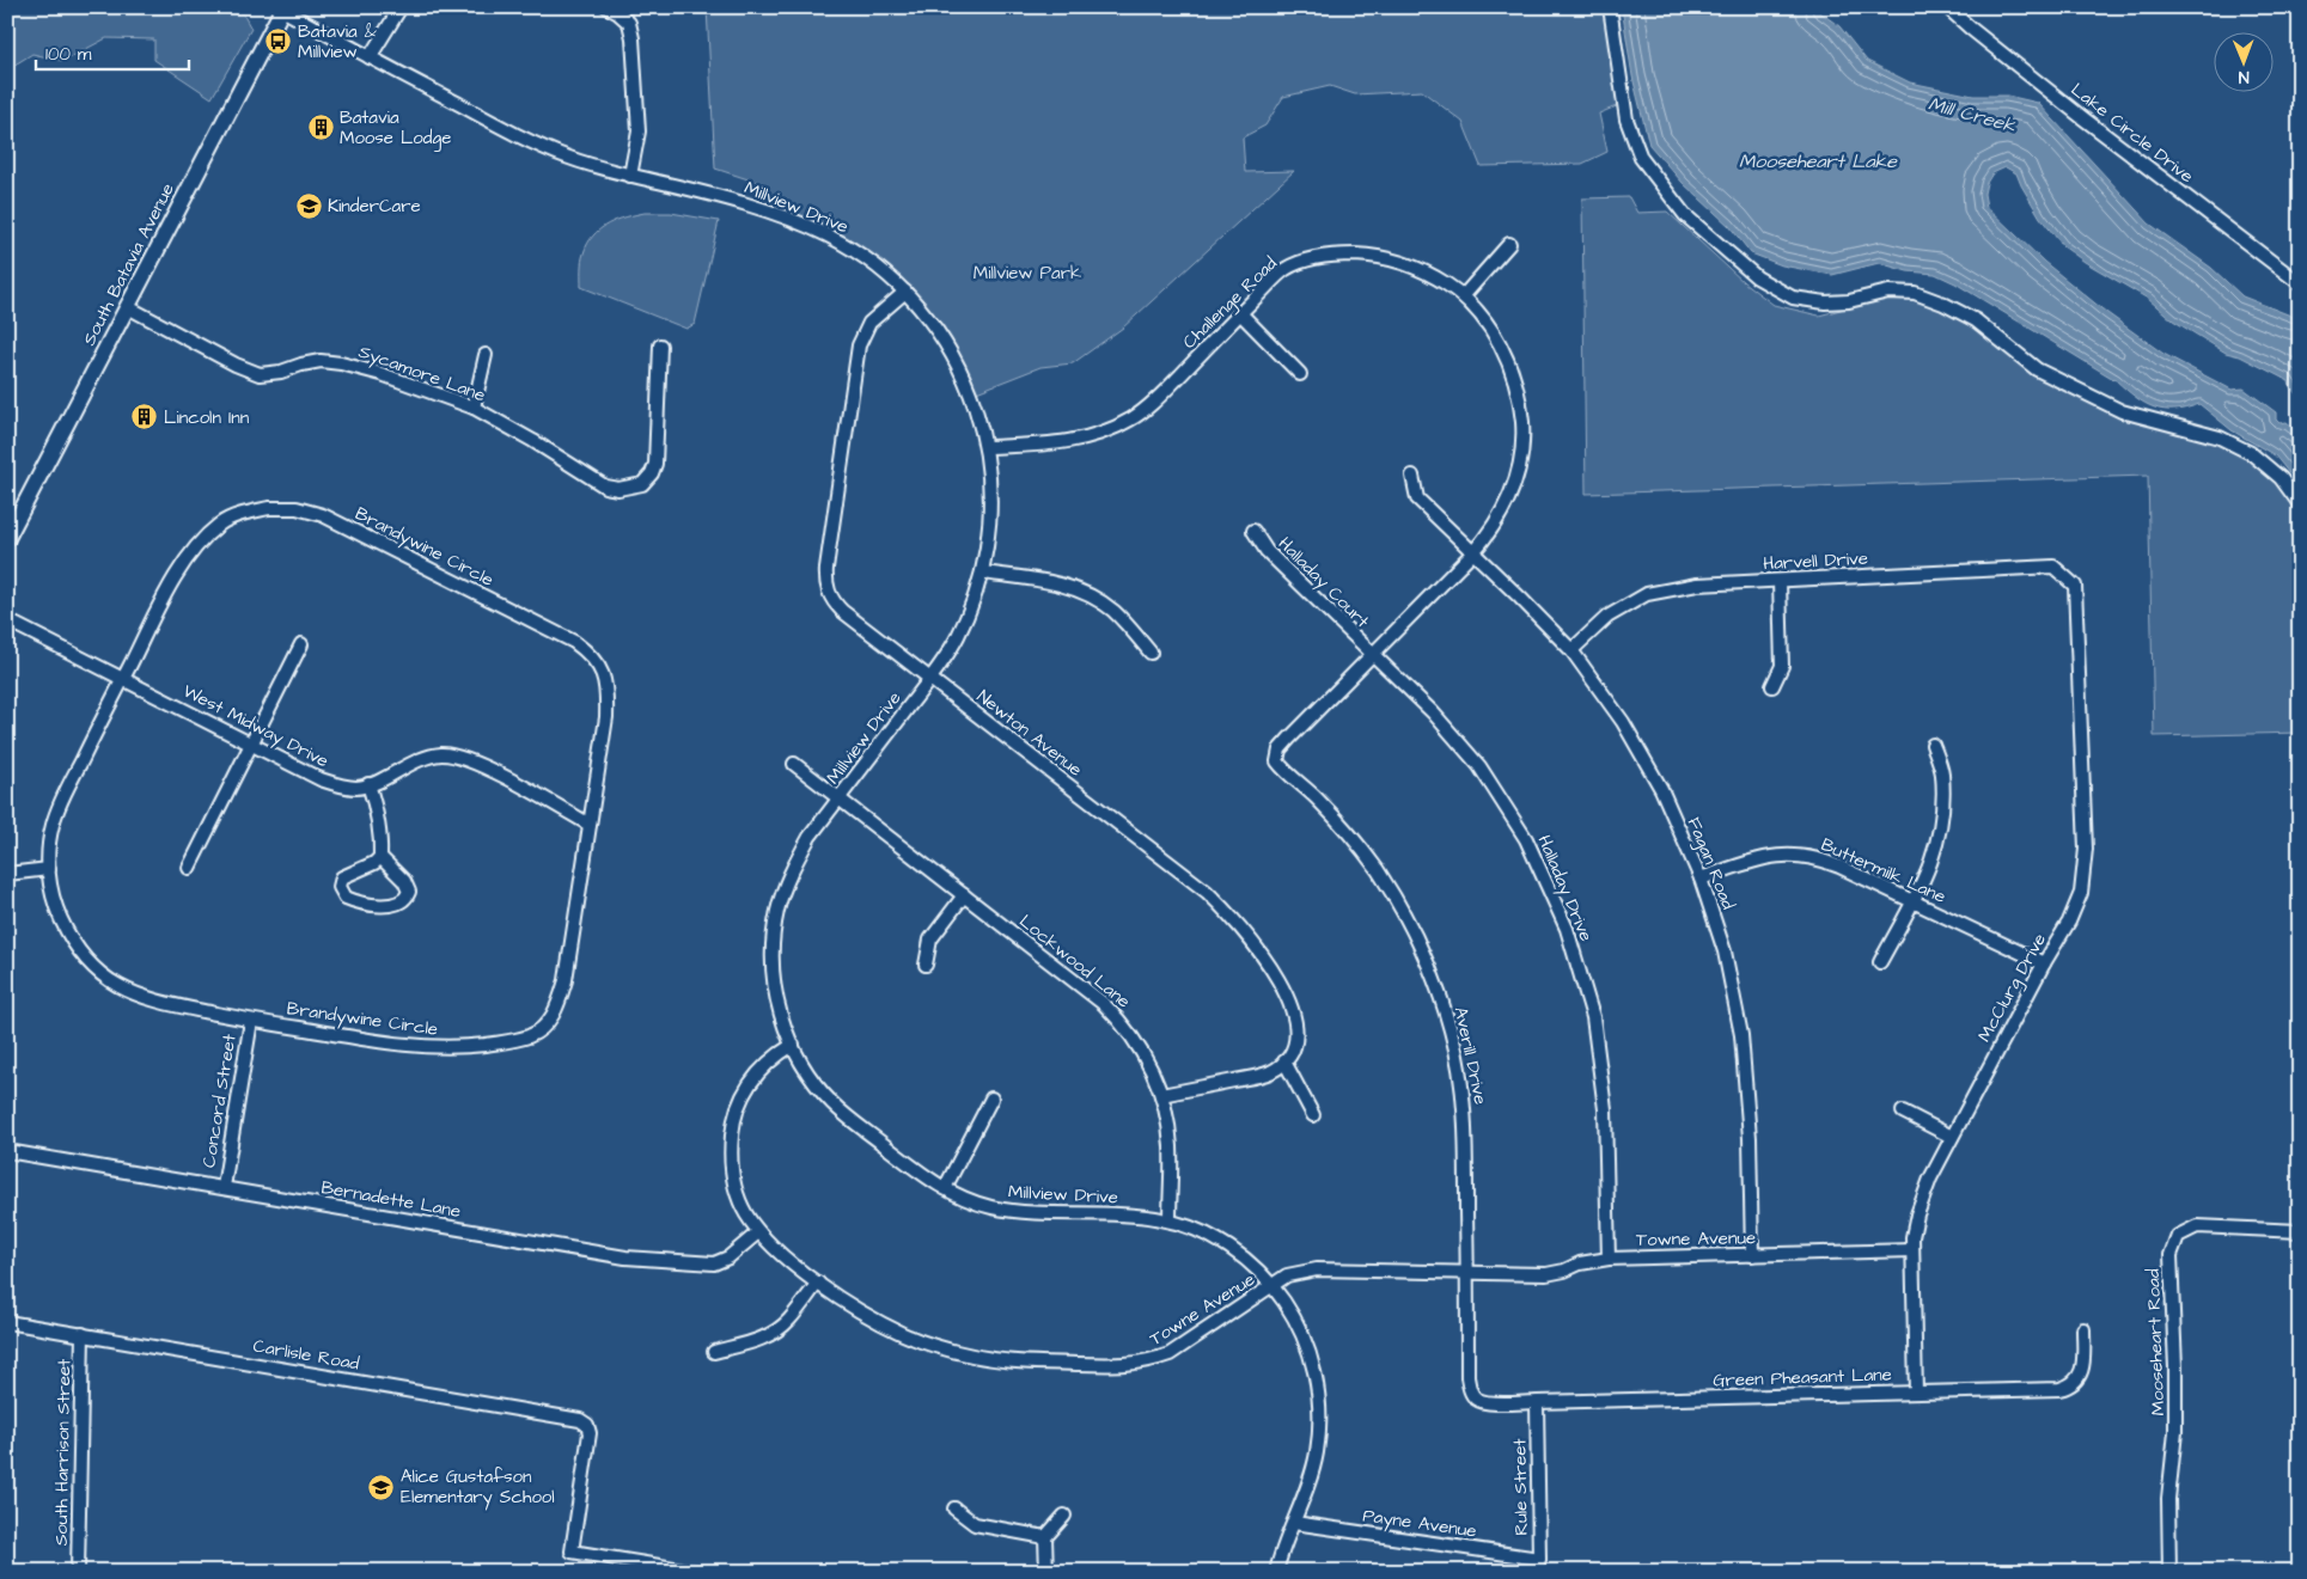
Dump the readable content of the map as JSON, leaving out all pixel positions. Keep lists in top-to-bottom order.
{
  "streets": {
    "main road": ["South Batavia Avenue"],
    "street": [
      "Lake Circle Drive",
      "Millview Drive",
      "Challenge Road",
      "Sycamore Lane",
      "Brandywine Circle",
      "Harvell Drive",
      "Halladay Court",
      "West Midway Drive",
      "Newton Avenue",
      "Fagan Road",
      "Buttermilk Lane",
      "Halladay Drive",
      "Lockwood Lane",
      "McClurg Drive",
      "Averill Drive",
      "Concord Street",
      "Bernadette Lane",
      "Towne Avenue",
      "Mooseheart Road",
      "Carlisle Road",
      "Green Pheasant Lane",
      "South Harrison Street",
      "Rule Street",
      "Payne Avenue"
    ]
  },
  "crossings": [
    ["Millview Drive", "South Batavia Avenue"],
    ["Millview Drive", "Challenge Road"],
    ["Millview Drive", "Newton Avenue"],
    ["Millview Drive", "Lockwood Lane"],
    ["Millview Drive", "Towne Avenue"],
    ["Millview Drive", "Payne Avenue"],
    ["South Batavia Avenue", "Sycamore Lane"],
    ["Challenge Road", "Halladay Court"],
    ["Challenge Road", "Fagan Road"],
    ["Challenge Road", "Halladay Drive"],
    ["Challenge Road", "Averill Drive"],
    ["Brandywine Circle", "West Midway Drive"],
    ["Brandywine Circle", "Concord Street"],
    ["Harvell Drive", "Fagan Road"],
    ["Harvell Drive", "McClurg Drive"],
    ["Halladay Court", "Halladay Drive"],
    ["Fagan Road", "Buttermilk Lane"],
    ["Fagan Road", "Towne Avenue"],
    ["Buttermilk Lane", "McClurg Drive"],
    ["Halladay Drive", "Towne Avenue"],
    ["McClurg Drive", "Towne Avenue"],
    ["McClurg Drive", "Green Pheasant Lane"],
    ["Averill Drive", "Towne Avenue"],
    ["Averill Drive", "Green Pheasant Lane"],
    ["Concord Street", "Bernadette Lane"],
    ["Bernadette Lane", "Towne Avenue"],
    ["Carlisle Road", "South Harrison Street"],
    ["Green Pheasant Lane", "Rule Street"],
    ["Rule Street", "Payne Avenue"]
  ],
  "water": ["Mill Creek", "Mooseheart Lake"],
  "parks": ["Millview Park"],
  "places": {
    "bus stop": ["Batavia & Millview"],
    "building": ["Batavia Moose Lodge", "Lincoln Inn"],
    "school or university": ["KinderCare", "Alice Gustafson Elementary School"]
  },
  "scale_bar": "100 m",
  "north": "bottom"
}
